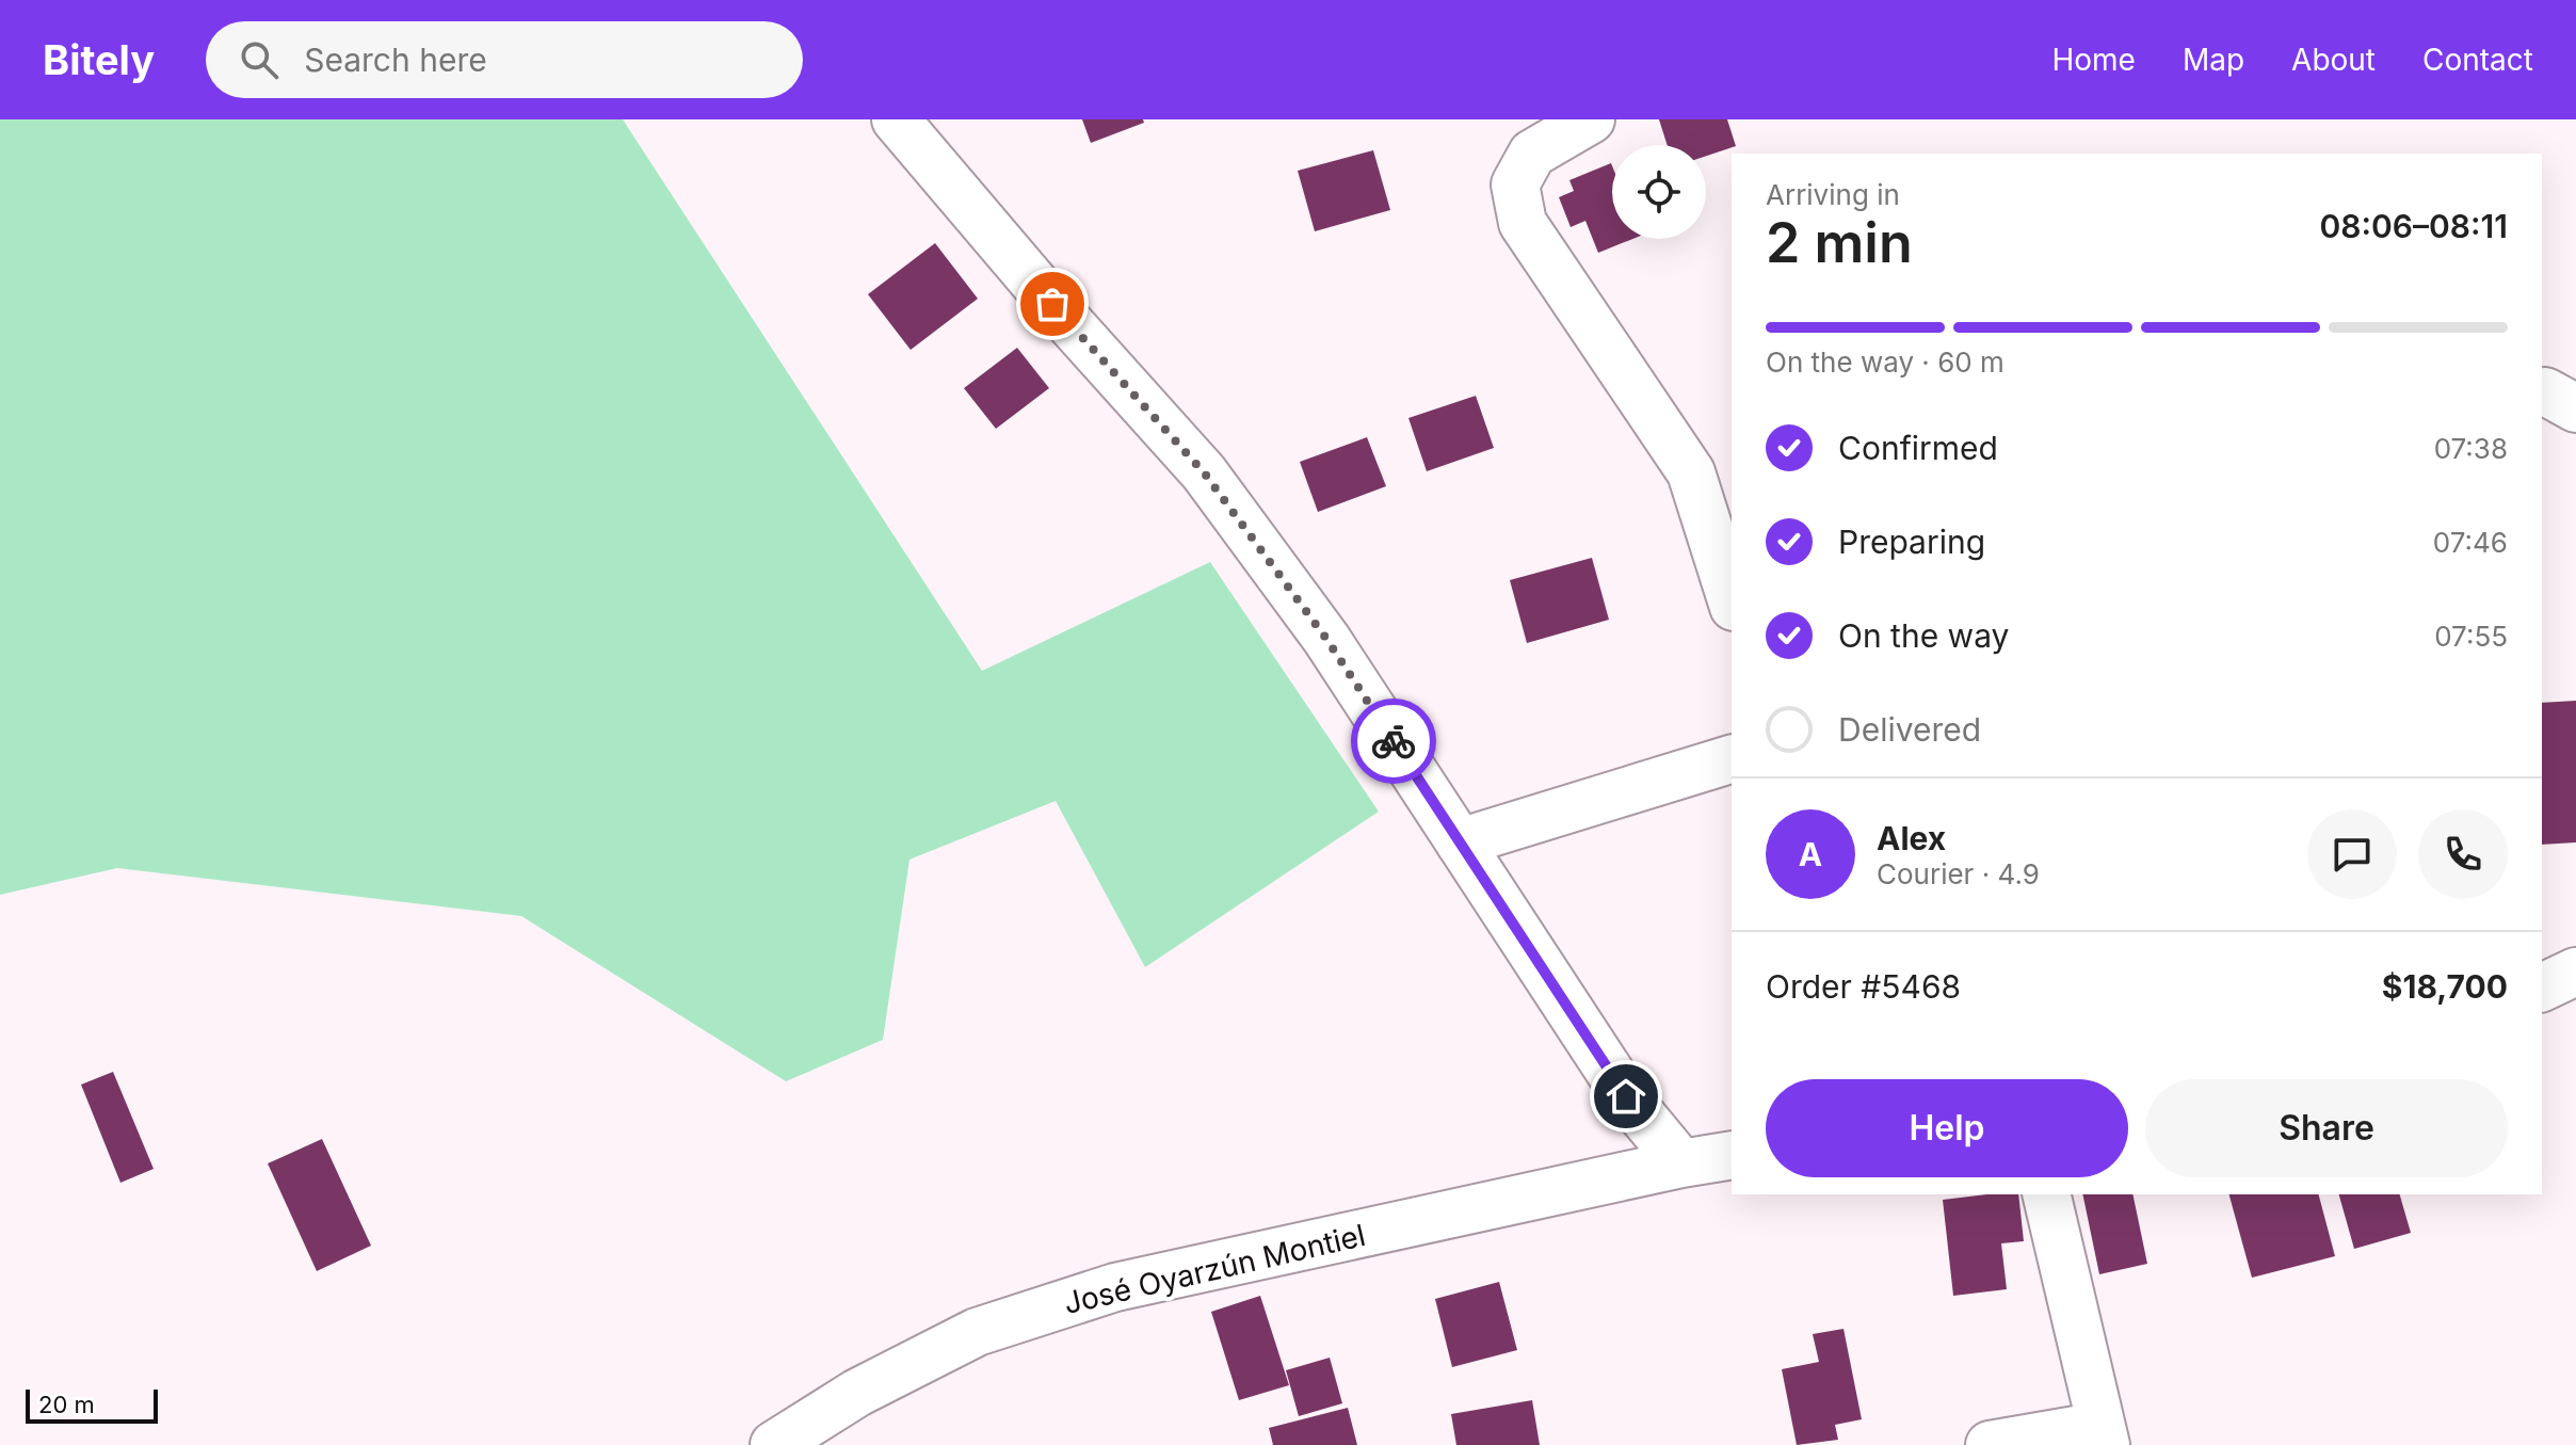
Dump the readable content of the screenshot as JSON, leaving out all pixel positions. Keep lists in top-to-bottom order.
{
  "streets": {
    "street": ["José Oyarzún Montiel"]
  },
  "scale_bar": "20 m",
  "page": {
    "header": "Bitely",
    "search": "Search here",
    "nav": [
      "Home",
      "Map",
      "About",
      "Contact"
    ],
    "heading": ["2 min", "Arriving in", "08:06–08:11"],
    "panel": [
      "Alex",
      "Courier · 4.9",
      "Order #5468",
      "$18,700"
    ],
    "bar": "On the way · 60 m",
    "list": [
      ["Confirmed", "07:38"],
      ["Preparing", "07:46"],
      ["On the way", "07:55"],
      "Delivered"
    ],
    "round": "A",
    "buttons": ["Help", "Share"],
    "scale": "20 m"
  }
}
